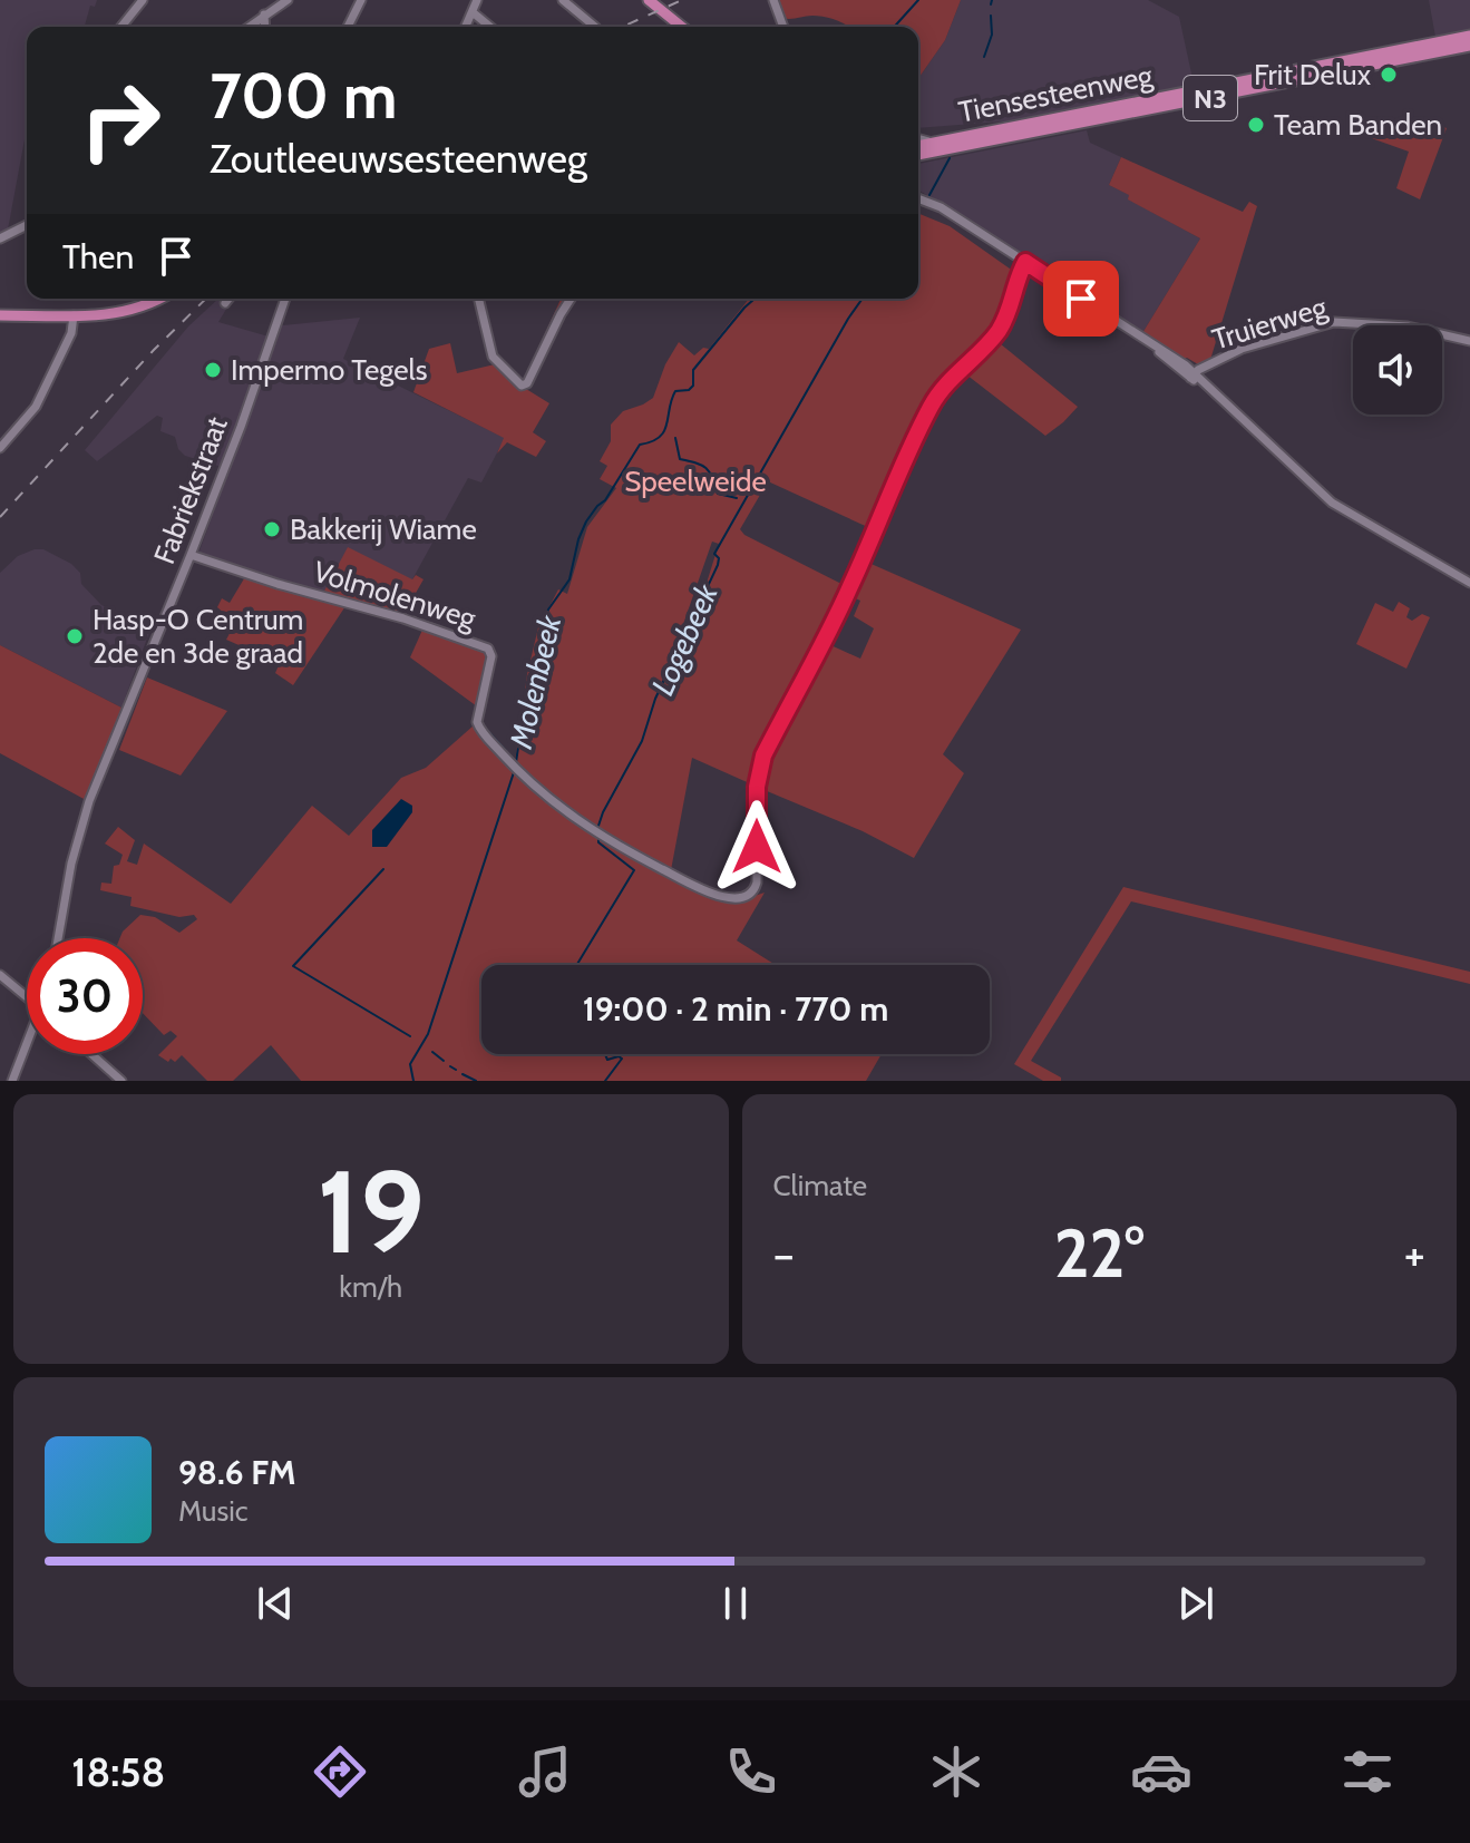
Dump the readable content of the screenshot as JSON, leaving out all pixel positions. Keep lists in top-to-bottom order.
{
  "streets": {
    "main road": ["Tiensesteenweg", "N3"],
    "street": ["Truierweg", "Fabriekstraat", "Volmolenweg"]
  },
  "crossings": [
    ["Fabriekstraat", "Volmolenweg"]
  ],
  "water": ["Logebeek", "Molenbeek"],
  "parks": ["Speelweide"],
  "places": [
    "Frit Delux",
    "Team Banden",
    "Impermo Tegels",
    "Bakkerij Wiame",
    "Hasp-O Centrum 2de en 3de graad"
  ],
  "page": {
    "turn": ["700 m", "Zoutleeuwsesteenweg"],
    "then": "Then",
    "limit": "30",
    "trip": "19:00 · 2 min · 770 m",
    "tile": [
      ["19", "km/h"],
      "Climate"
    ],
    "heat": ["−", "22°", "+"],
    "song": ["98.6 FM", "Music"],
    "tabs": "18:58"
  }
}
